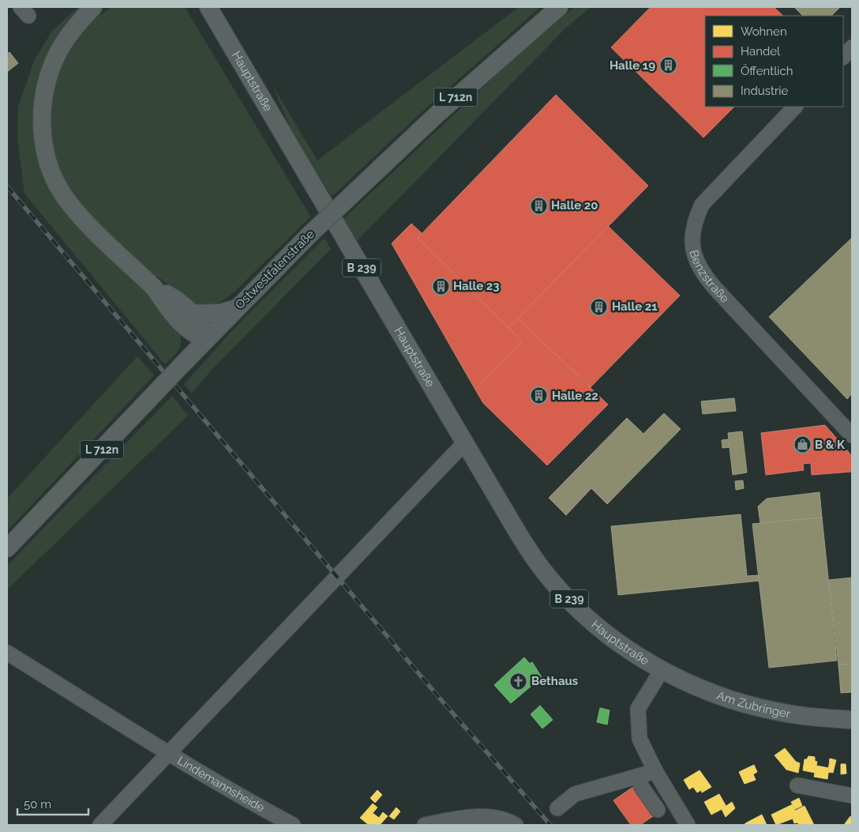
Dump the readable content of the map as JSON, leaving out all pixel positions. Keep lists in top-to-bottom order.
{
  "streets": {
    "main road": [
      "Hauptstraße",
      "L 712n",
      "B 239",
      "Ostwestfalenstraße",
      "Am Zubringer"
    ],
    "street": ["Benzstraße", "Lindemannsheide"]
  },
  "crossings": [
    ["Hauptstraße", "Am Zubringer"]
  ],
  "places": {
    "building": [
      "Halle 19",
      "Halle 20",
      "Halle 23",
      "Halle 21",
      "Halle 22"
    ],
    "shop": ["B & K"],
    "church": ["Bethaus"]
  },
  "legend": [
    "Wohnen",
    "Handel",
    "Öffentlich",
    "Industrie"
  ],
  "scale_bar": "50 m"
}
